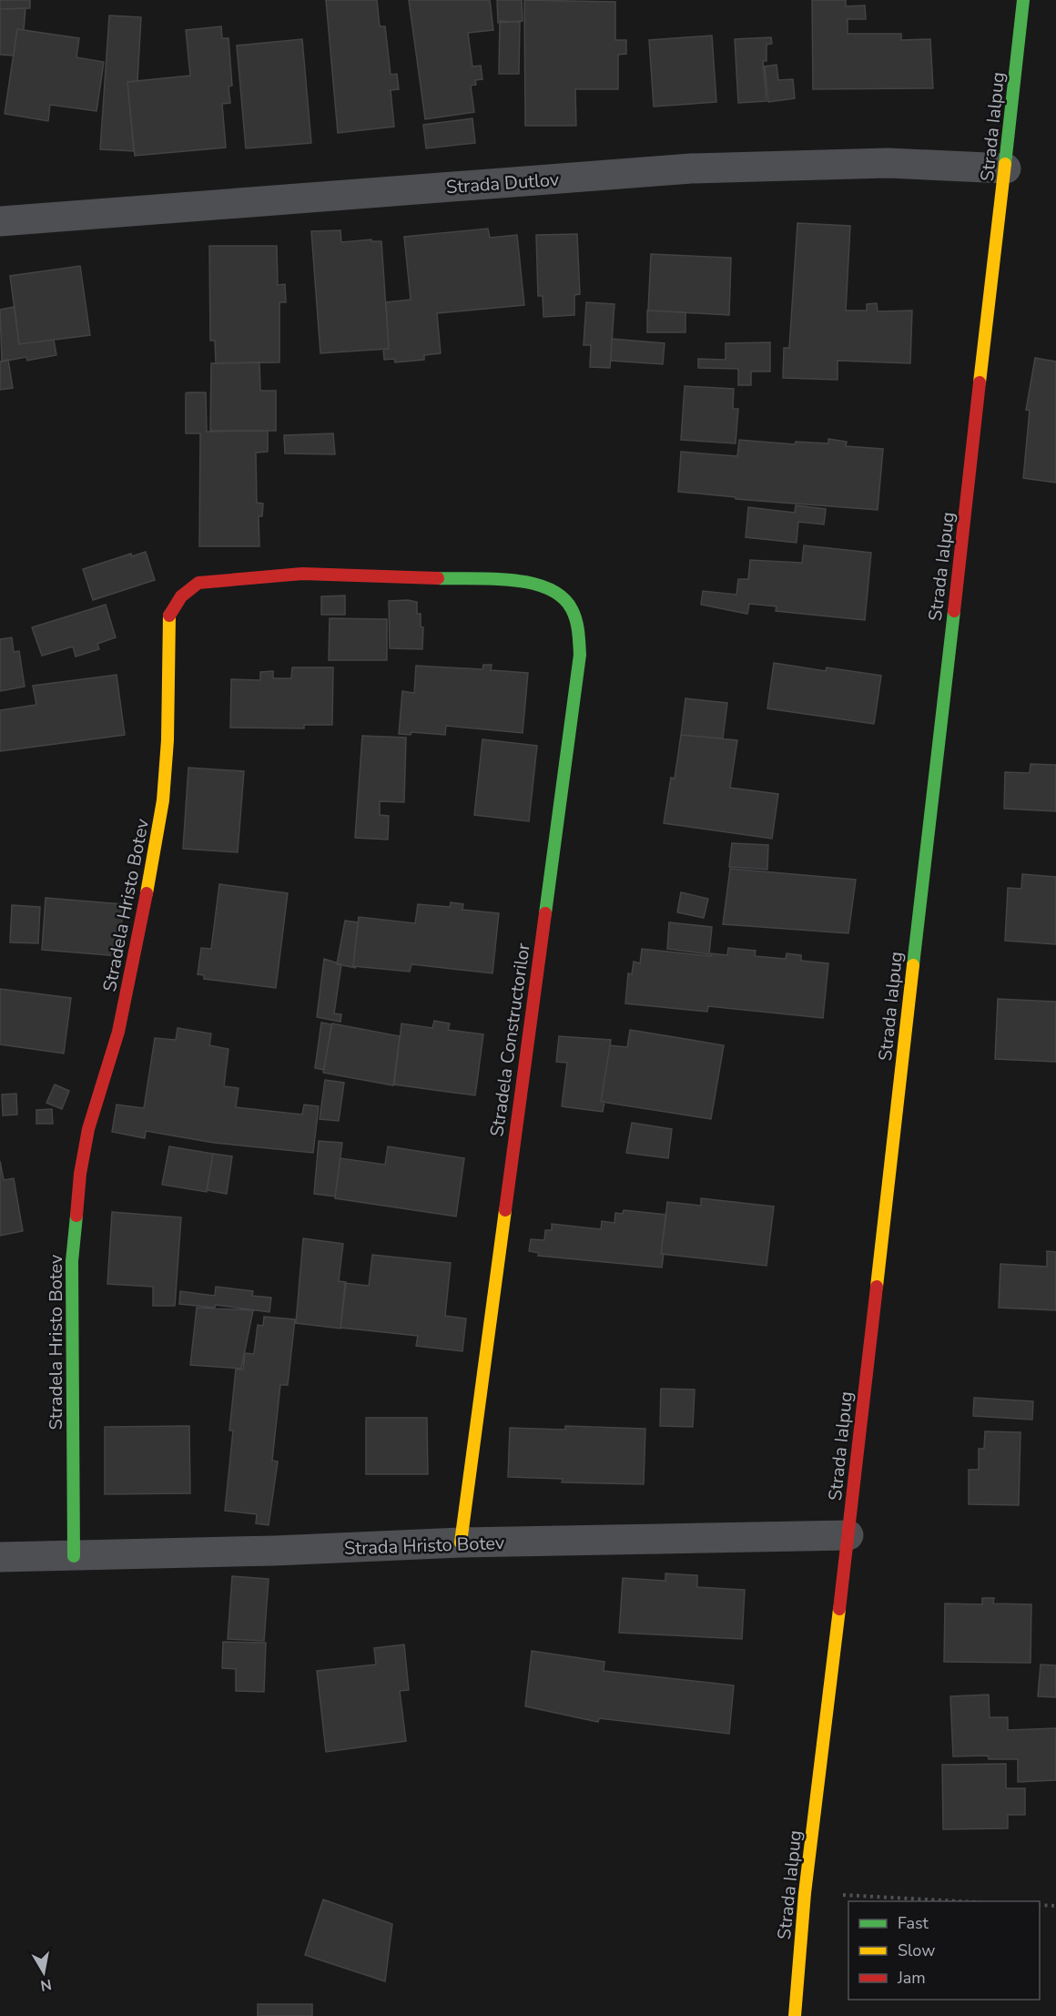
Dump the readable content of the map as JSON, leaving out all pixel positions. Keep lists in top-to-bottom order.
{
  "streets": {
    "street": [
      "Strada Ialpug",
      "Strada Dutlov",
      "Stradela Hristo Botev",
      "Stradela Constructorilor",
      "Strada Hristo Botev"
    ]
  },
  "crossings": [
    ["Strada Ialpug", "Strada Dutlov"],
    ["Strada Ialpug", "Strada Hristo Botev"],
    ["Stradela Hristo Botev", "Stradela Constructorilor"],
    ["Stradela Hristo Botev", "Strada Hristo Botev"],
    ["Stradela Constructorilor", "Strada Hristo Botev"]
  ],
  "legend": ["Fast", "Slow", "Jam"],
  "north": "bottom"
}
